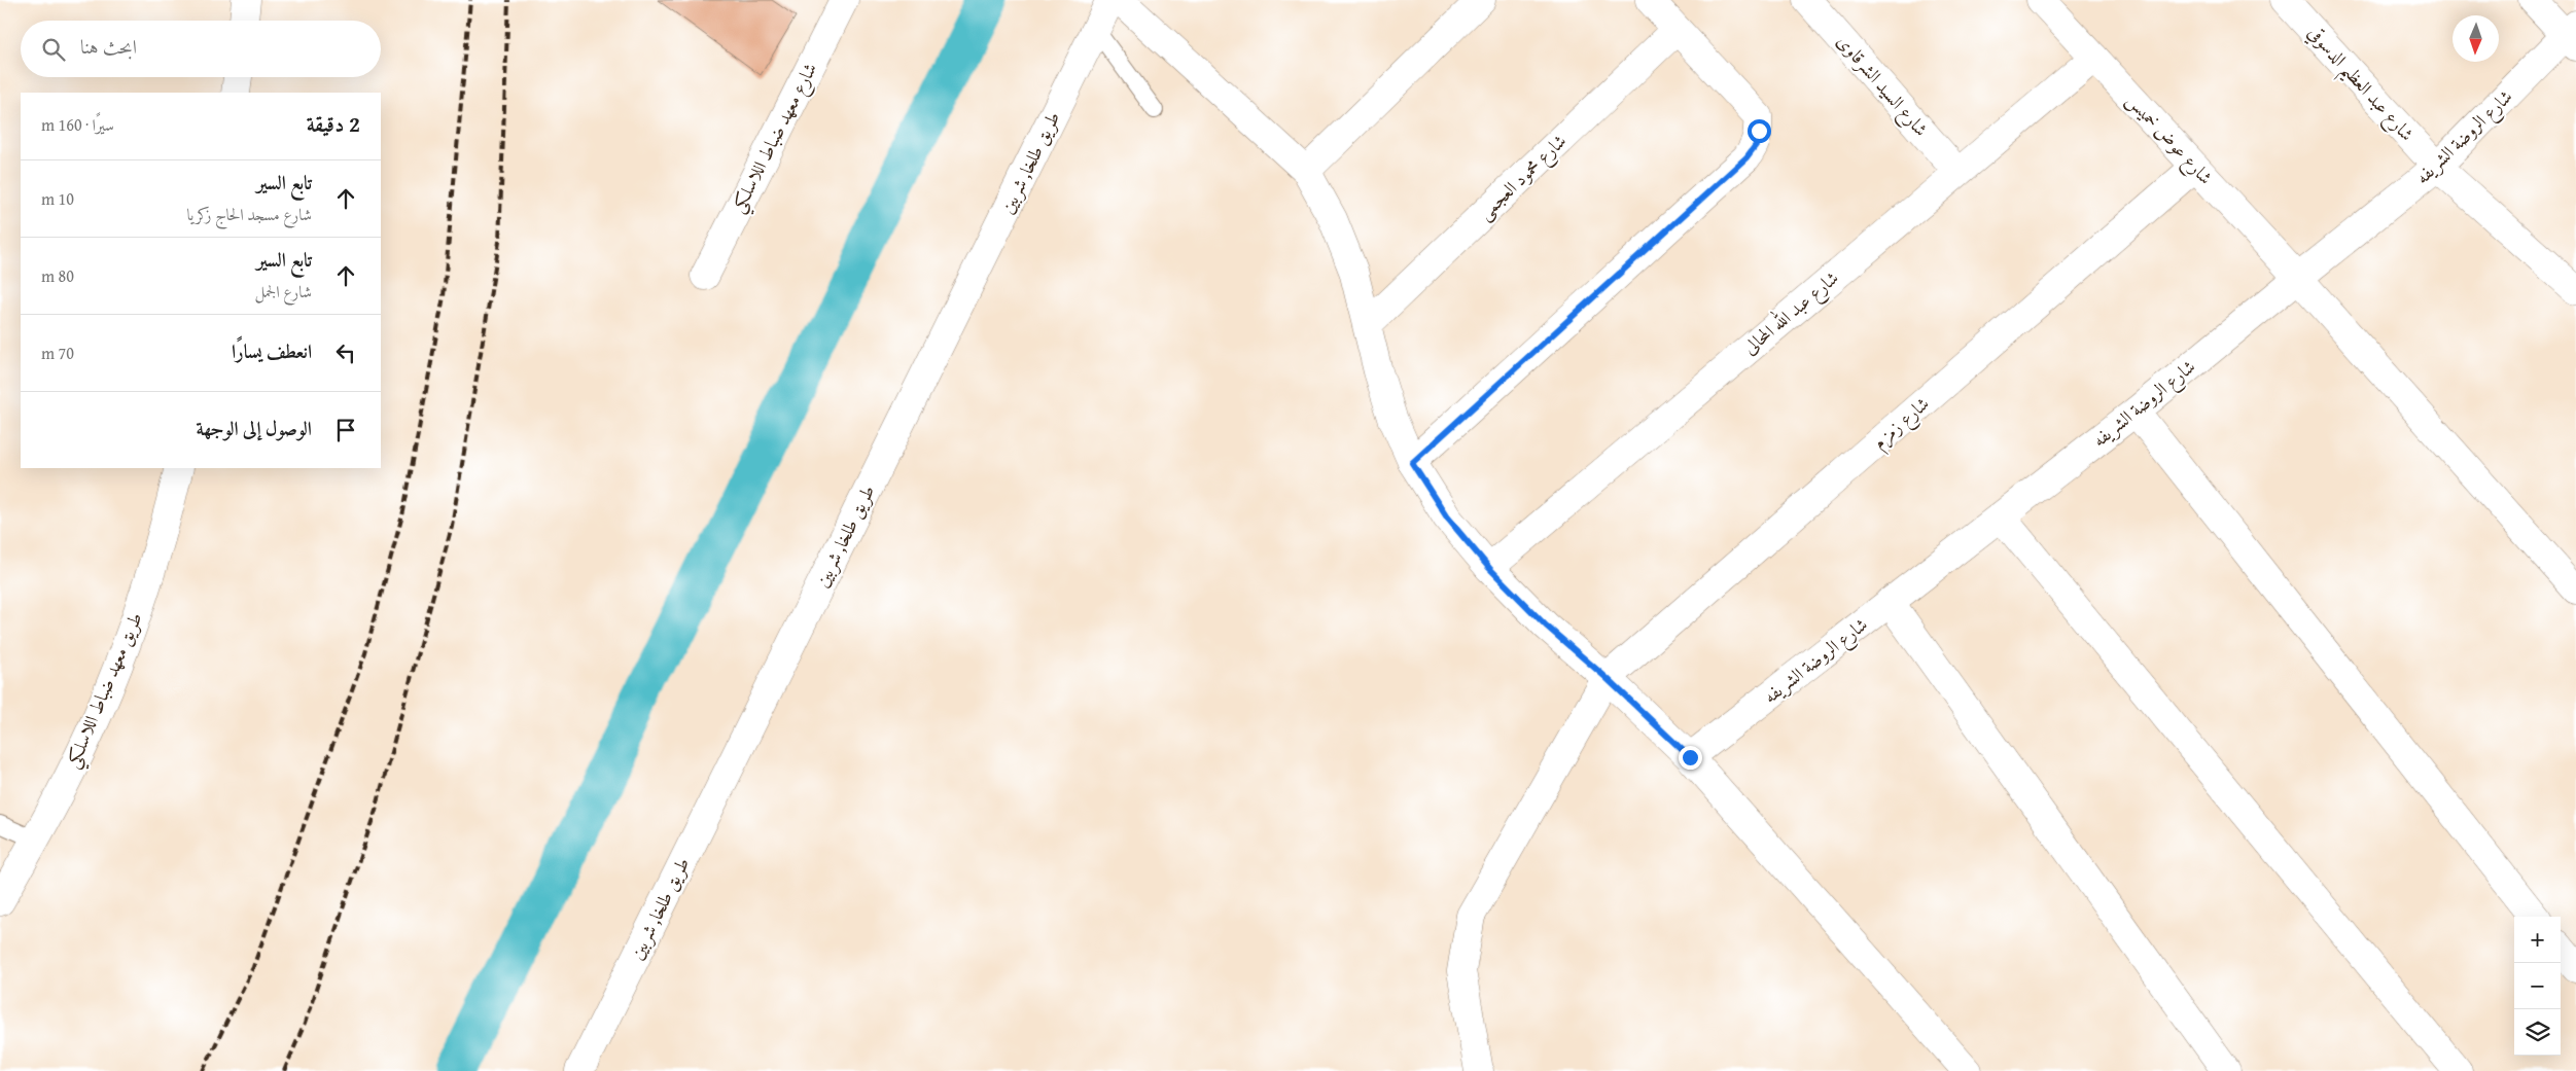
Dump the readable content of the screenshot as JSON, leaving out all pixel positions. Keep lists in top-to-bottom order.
{
  "streets": {
    "street": [
      "شارع عبد العظيم الدسوقي",
      "شارع السيد الشرقاوى",
      "شارع الروضة الشريفه",
      "شارع معهد ضباط اللاسلكي",
      "شارع عوض خميس",
      "طريق طلخا, شربين",
      "شارع محمود العجمى",
      "شارع عبد الله المحالى",
      "شارع زمزم",
      "طريق معهد ضباط اللاسلكي"
    ]
  },
  "crossings": [
    ["شارع عبد العظيم الدسوقي", "شارع الروضة الشريفه"],
    ["شارع السيد الشرقاوى", "شارع عبد الله المحالى"],
    ["شارع الروضة الشريفه", "شارع عوض خميس"],
    ["شارع عوض خميس", "شارع عبد الله المحالى"],
    ["شارع عوض خميس", "شارع زمزم"]
  ],
  "north": "bottom",
  "page": {
    "search": "ابحث هنا",
    "heading": ["2 دقيقة", "سيرًا · 160 m"],
    "list": [
      ["تابع السير", "شارع مسجد الحاج زكريا", "10 m"],
      ["تابع السير", "شارع الجمل", "80 m"],
      ["انعطف يسارًا", "70 m"],
      "الوصول إلى الوجهة"
    ],
    "map_buttons": ["+", "−"]
  }
}
